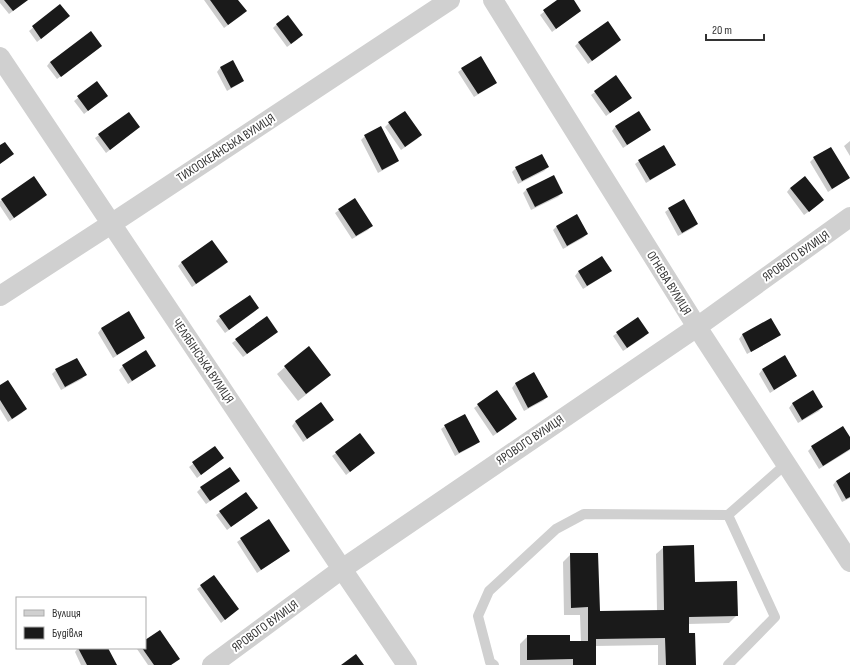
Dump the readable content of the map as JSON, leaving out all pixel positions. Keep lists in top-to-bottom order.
{
  "streets": {
    "street": [
      "ТИХООКЕАНСЬКА ВУЛИЦЯ",
      "ЯРОВОГО ВУЛИЦЯ",
      "ОГНЄВА ВУЛИЦЯ",
      "ЧЕЛЯБІНСЬКА ВУЛИЦЯ"
    ]
  },
  "crossings": [
    ["ТИХООКЕАНСЬКА ВУЛИЦЯ", "ЧЕЛЯБІНСЬКА ВУЛИЦЯ"],
    ["ЯРОВОГО ВУЛИЦЯ", "ОГНЄВА ВУЛИЦЯ"],
    ["ЯРОВОГО ВУЛИЦЯ", "ЧЕЛЯБІНСЬКА ВУЛИЦЯ"]
  ],
  "legend": ["Вулиця", "Будівля"],
  "scale_bar": "20 m"
}
